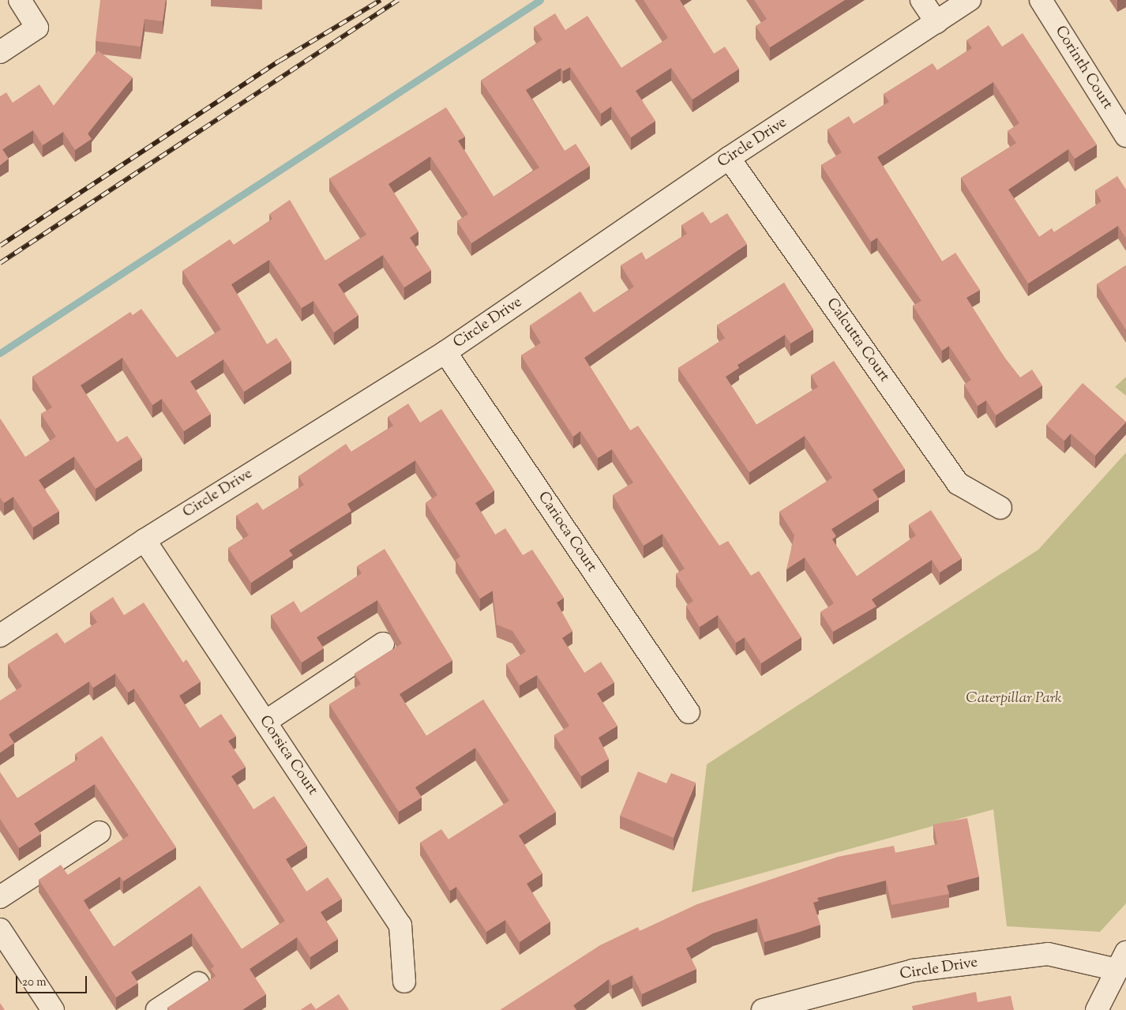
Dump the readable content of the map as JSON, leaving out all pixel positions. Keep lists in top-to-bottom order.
{
  "streets": {
    "street": [
      "Corinth Court",
      "Circle Drive",
      "Calcutta Court",
      "Carioca Court",
      "Corsica Court"
    ]
  },
  "crossings": [
    ["Circle Drive", "Calcutta Court"],
    ["Circle Drive", "Carioca Court"],
    ["Circle Drive", "Corsica Court"]
  ],
  "parks": ["Caterpillar Park"],
  "scale_bar": "20 m"
}
